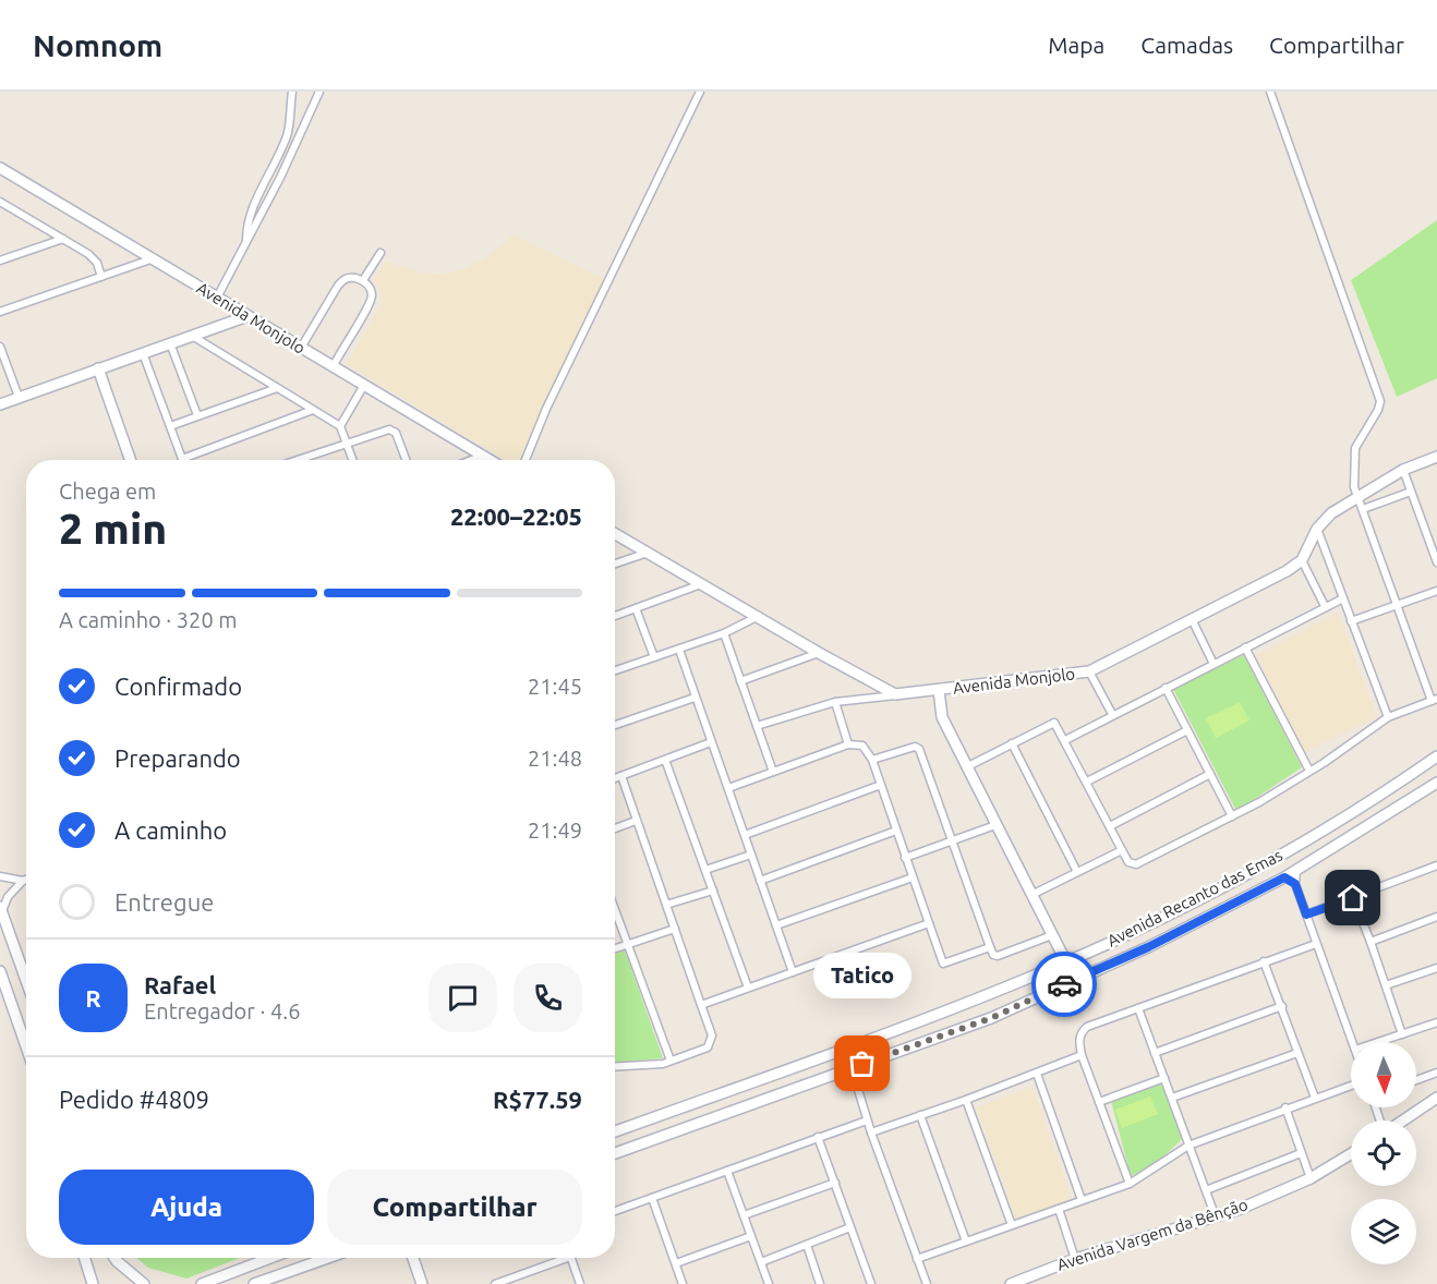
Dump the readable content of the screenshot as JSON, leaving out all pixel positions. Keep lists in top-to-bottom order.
{
  "streets": {
    "street": ["Avenida Monjolo", "Avenida Recanto das Emas", "Avenida Vargem da Bênção"]
  },
  "places": ["Tatico"],
  "north": "bottom",
  "page": {
    "header": "Nomnom",
    "nav": ["Mapa", "Camadas", "Compartilhar"],
    "heading": ["2 min", "Chega em", "22:00–22:05"],
    "panel": [
      "Rafael",
      "Entregador · 4.6",
      "Pedido #4809",
      "R$77.59"
    ],
    "bar": "A caminho · 320 m",
    "list": [
      ["Confirmado", "21:45"],
      ["Preparando", "21:48"],
      ["A caminho", "21:49"],
      "Entregue"
    ],
    "bubble": "Tatico",
    "round": "R",
    "buttons": ["Ajuda", "Compartilhar"]
  }
}
